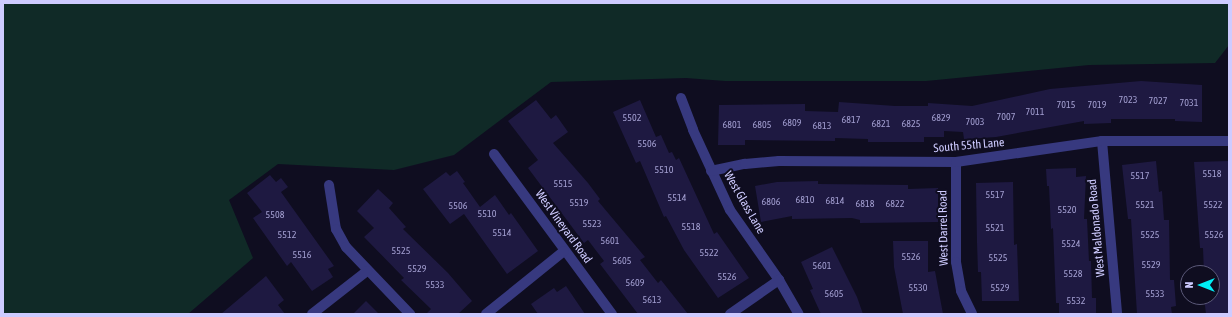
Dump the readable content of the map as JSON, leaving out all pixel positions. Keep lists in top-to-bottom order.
{
  "streets": {
    "street": [
      "South 55th Lane",
      "West Glass Lane",
      "West Vineyard Road",
      "West Darrel Road",
      "West Maldonado Road"
    ]
  },
  "crossings": [
    ["South 55th Lane", "West Glass Lane"],
    ["South 55th Lane", "West Darrel Road"],
    ["South 55th Lane", "West Maldonado Road"]
  ],
  "house_numbers": [
    "7023",
    "7027",
    "7031",
    "7015",
    "7019",
    "7011",
    "7007",
    "5502",
    "6829",
    "6817",
    "7003",
    "6809",
    "6821",
    "6825",
    "6801",
    "6805",
    "6813",
    "5506",
    "5510",
    "5518",
    "5517",
    "5515",
    "5517",
    "5514",
    "6810",
    "6814",
    "6806",
    "5519",
    "6818",
    "6822",
    "5521",
    "5522",
    "5506",
    "5520",
    "5510",
    "5508",
    "5523",
    "5518",
    "5521",
    "5514",
    "5512",
    "5525",
    "5526",
    "5601",
    "5524",
    "5525",
    "5522",
    "5516",
    "5526",
    "5525",
    "5605",
    "5529",
    "5601",
    "5529",
    "5528",
    "5526",
    "5609",
    "5533",
    "5530",
    "5529",
    "5605",
    "5533",
    "5613",
    "5532"
  ],
  "north": "left"
}
